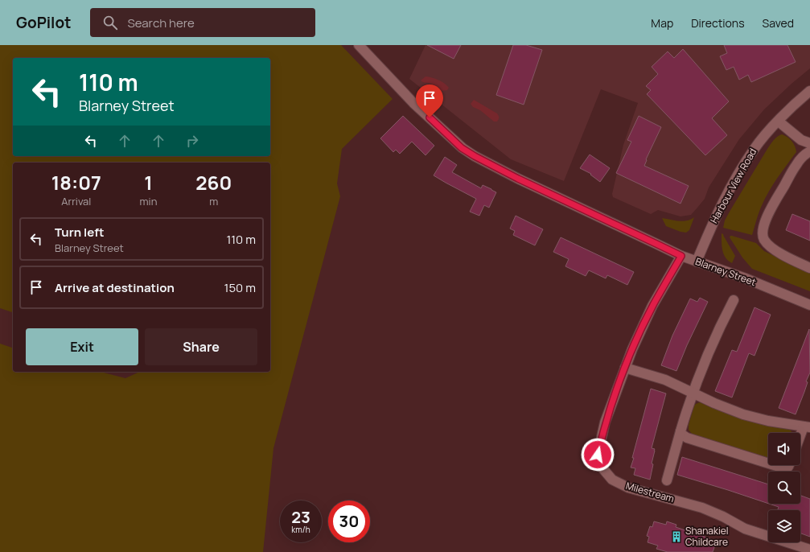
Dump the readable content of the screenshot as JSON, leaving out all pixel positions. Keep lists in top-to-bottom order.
{
  "streets": {
    "street": ["Harbour View Road", "Blarney Street", "Milestream"]
  },
  "crossings": [
    ["Harbour View Road", "Blarney Street"],
    ["Blarney Street", "Milestream"]
  ],
  "places": {
    "building": ["Shanakiel Childcare"]
  },
  "page": {
    "header": "GoPilot",
    "search": "Search here",
    "nav": ["Map", "Directions", "Saved"],
    "turn": ["110 m", "Blarney Street"],
    "eta": [
      "18:07",
      "Arrival",
      "1",
      "min",
      "260",
      "m"
    ],
    "list": [
      {
        "name": "Turn left",
        "note": "Blarney Street",
        "value": "110 m"
      },
      {
        "name": "Arrive at destination",
        "value": "150 m"
      }
    ],
    "buttons": ["Exit", "Share"],
    "speed": "23 km/h",
    "limit": "30"
  }
}
